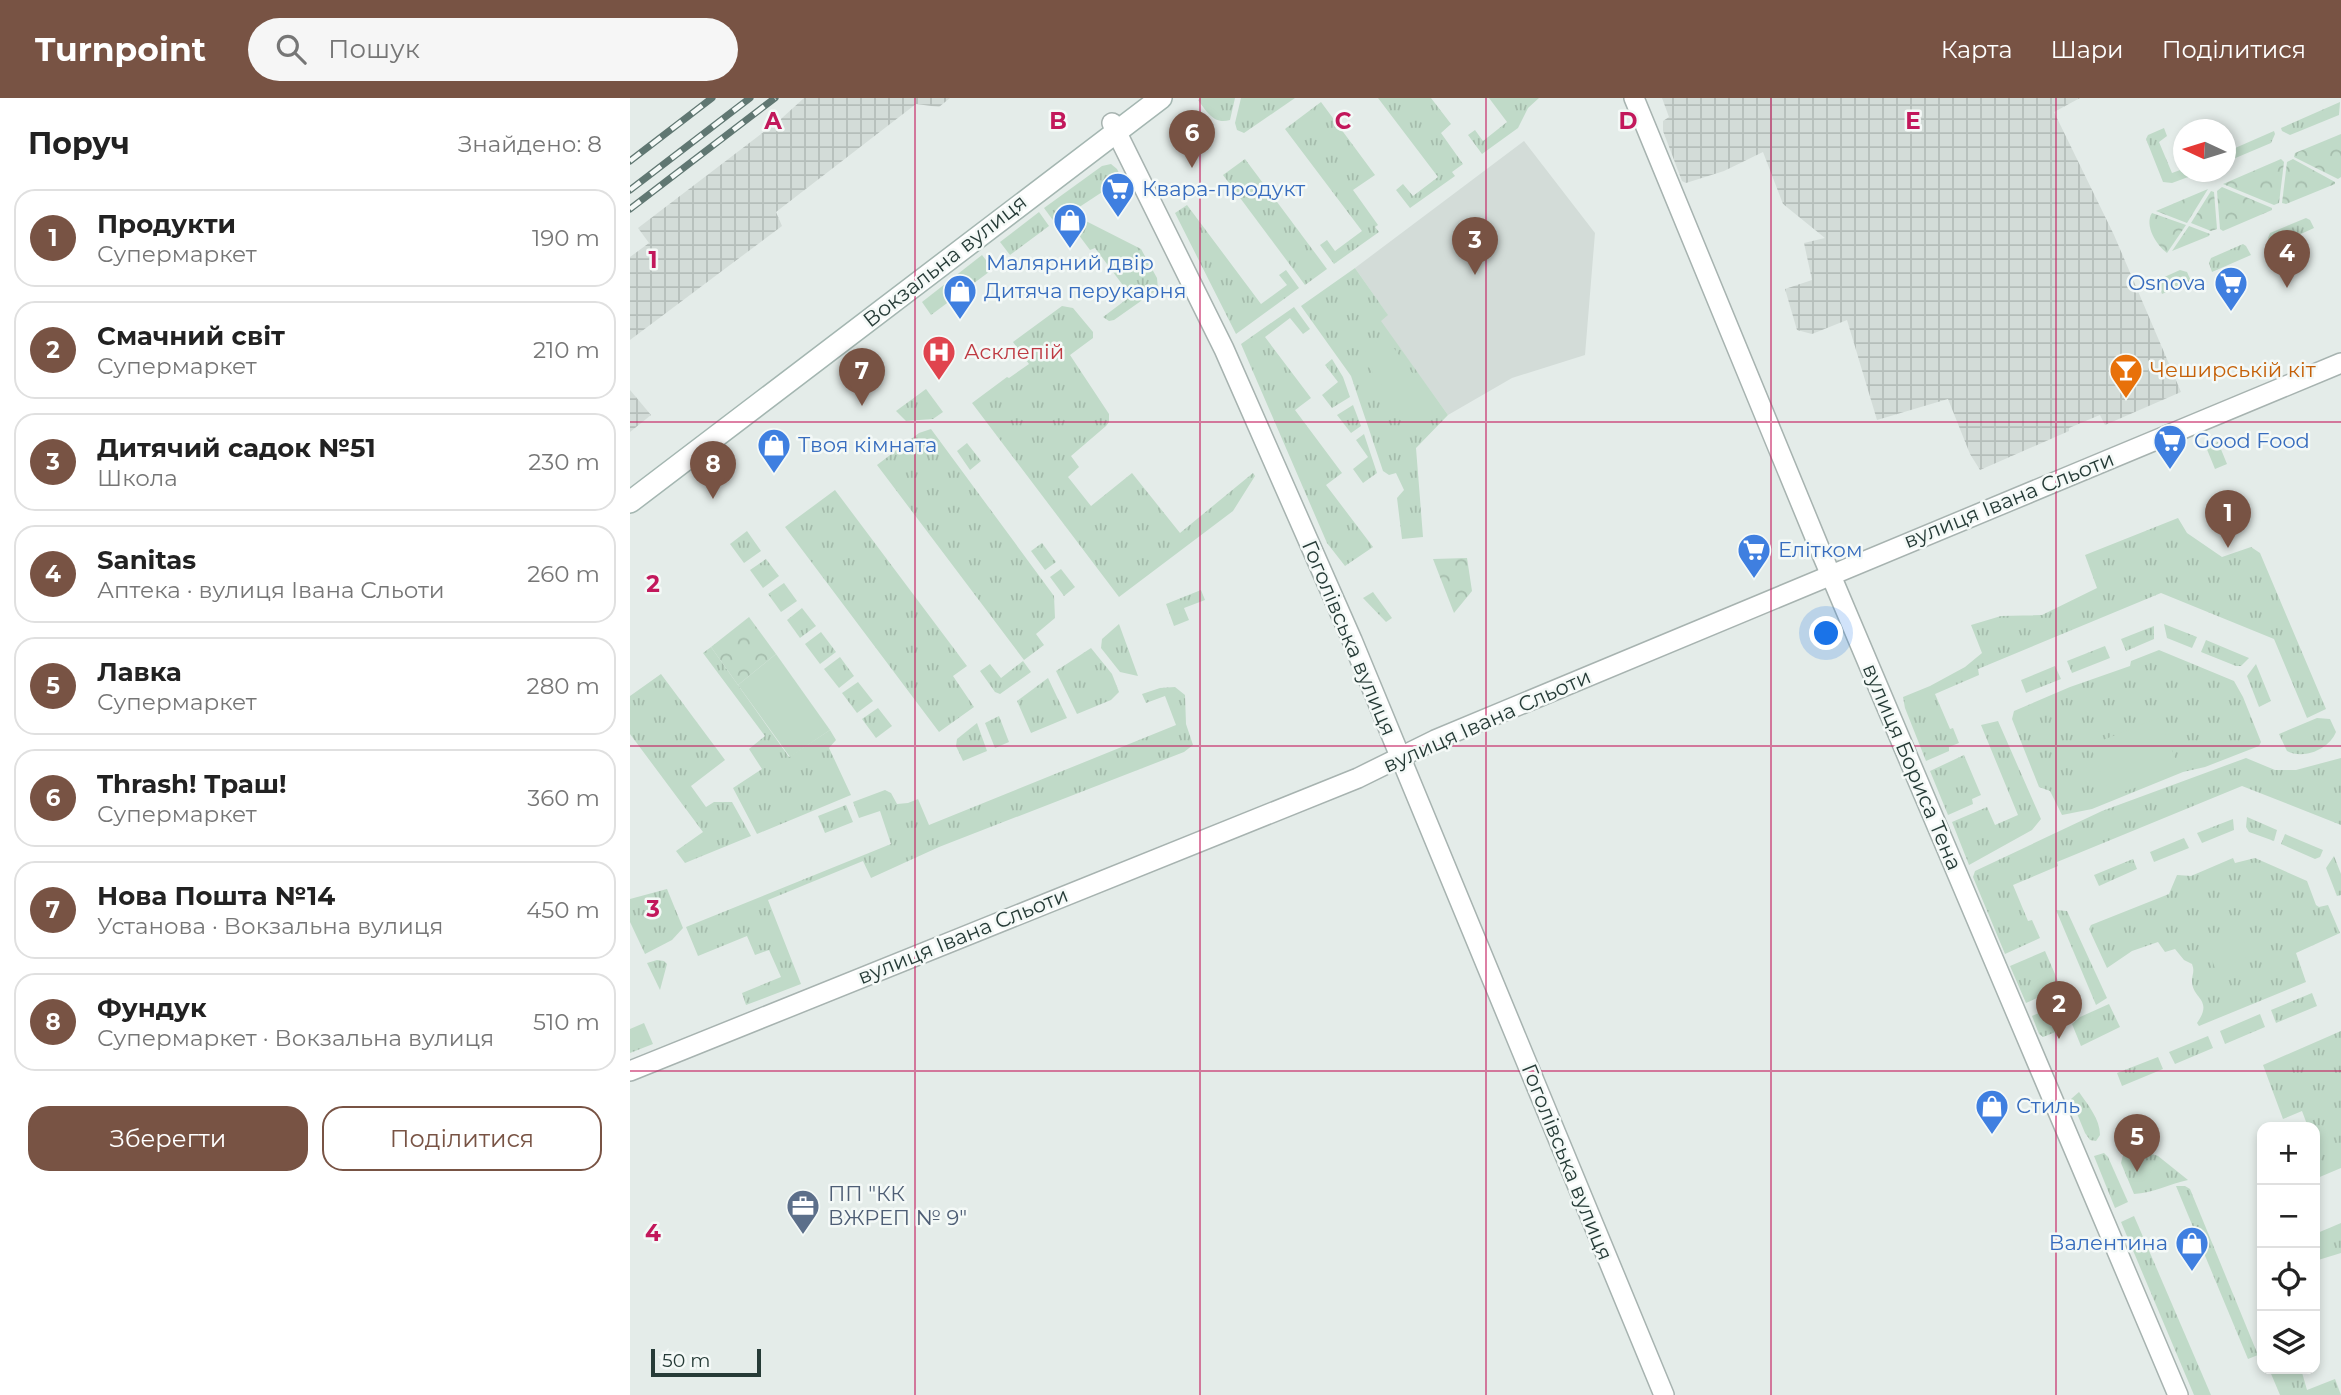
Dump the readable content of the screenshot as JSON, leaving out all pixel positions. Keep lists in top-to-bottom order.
{
  "streets": {
    "main road": ["Вокзальна вулиця"],
    "street": ["вулиця Івана Сльоти", "Гоголівська вулиця", "вулиця Бориса Тена"]
  },
  "crossings": [
    ["Вокзальна вулиця", "Гоголівська вулиця"],
    ["вулиця Івана Сльоти", "Гоголівська вулиця"],
    ["вулиця Івана Сльоти", "вулиця Бориса Тена"]
  ],
  "places": {
    "supermarket": [
      "Квара-продукт",
      "Osnova",
      "Good Food",
      "Елітком"
    ],
    "shop": [
      "Малярний двір",
      "Дитяча перукарня",
      "Твоя кімната",
      "Стиль",
      "Валентина"
    ],
    "hospital": ["Асклепій"],
    "bar": ["Чеширськiй кiт"],
    "office": ["ПП \"КК ВЖРЕП № 9\""]
  },
  "scale_bar": "50 m",
  "north": "left",
  "page": {
    "header": "Turnpoint",
    "search": "Пошук",
    "nav": ["Карта", "Шари", "Поділитися"],
    "heading": ["Поруч", "Знайдено: 8"],
    "pins": [
      "6",
      "3",
      "4",
      "7",
      "8",
      "1",
      "2",
      "5"
    ],
    "list": [
      {
        "mark": "1",
        "name": "Продукти",
        "note": "Супермаркет",
        "value": "190 m"
      },
      {
        "mark": "2",
        "name": "Смачний світ",
        "note": "Супермаркет",
        "value": "210 m"
      },
      {
        "mark": "3",
        "name": "Дитячий садок №51",
        "note": "Школа",
        "value": "230 m"
      },
      {
        "mark": "4",
        "name": "Sanitas",
        "note": "Аптека · вулиця Івана Сльоти",
        "value": "260 m"
      },
      {
        "mark": "5",
        "name": "Лавка",
        "note": "Супермаркет",
        "value": "280 m"
      },
      {
        "mark": "6",
        "name": "Thrash! Траш!",
        "note": "Супермаркет",
        "value": "360 m"
      },
      {
        "mark": "7",
        "name": "Нова Пошта №14",
        "note": "Установа · Вокзальна вулиця",
        "value": "450 m"
      },
      {
        "mark": "8",
        "name": "Фундук",
        "note": "Супермаркет · Вокзальна вулиця",
        "value": "510 m"
      }
    ],
    "buttons": ["Зберегти", "Поділитися"],
    "map_buttons": ["+", "−"],
    "scale": "50 m"
  },
  "grid": {
    "columns": [
      "A",
      "B",
      "C",
      "D",
      "E"
    ],
    "rows": [
      "1",
      "2",
      "3",
      "4"
    ]
  }
}
